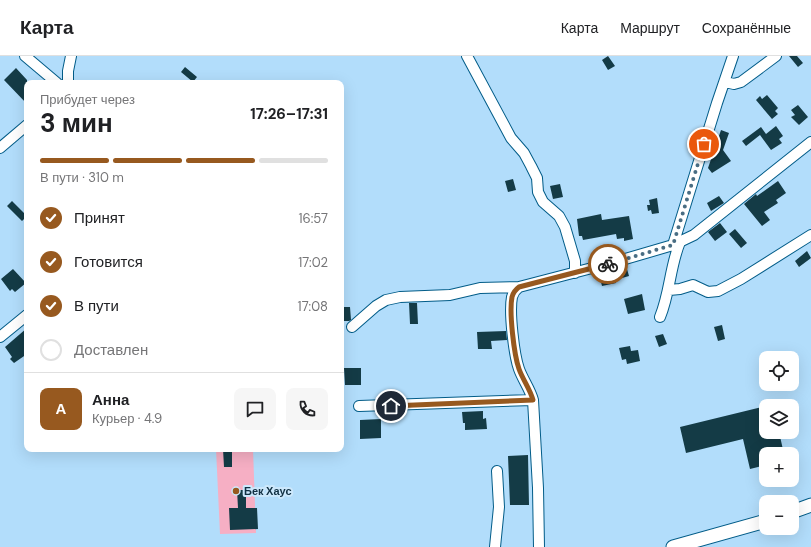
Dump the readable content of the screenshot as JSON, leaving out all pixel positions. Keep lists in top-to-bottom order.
{
  "places": ["Бек Хаус"],
  "page": {
    "header": "Карта",
    "nav": ["Карта", "Маршрут", "Сохранённые"],
    "heading": ["3 мин", "Прибудет через", "17:26–17:31"],
    "panel": ["Анна", "Курьер · 4.9"],
    "bar": "В пути · 310 m",
    "list": [
      ["Принят", "16:57"],
      ["Готовится", "17:02"],
      ["В пути", "17:08"],
      "Доставлен"
    ],
    "map_buttons": ["+", "−"],
    "round": "А"
  }
}
